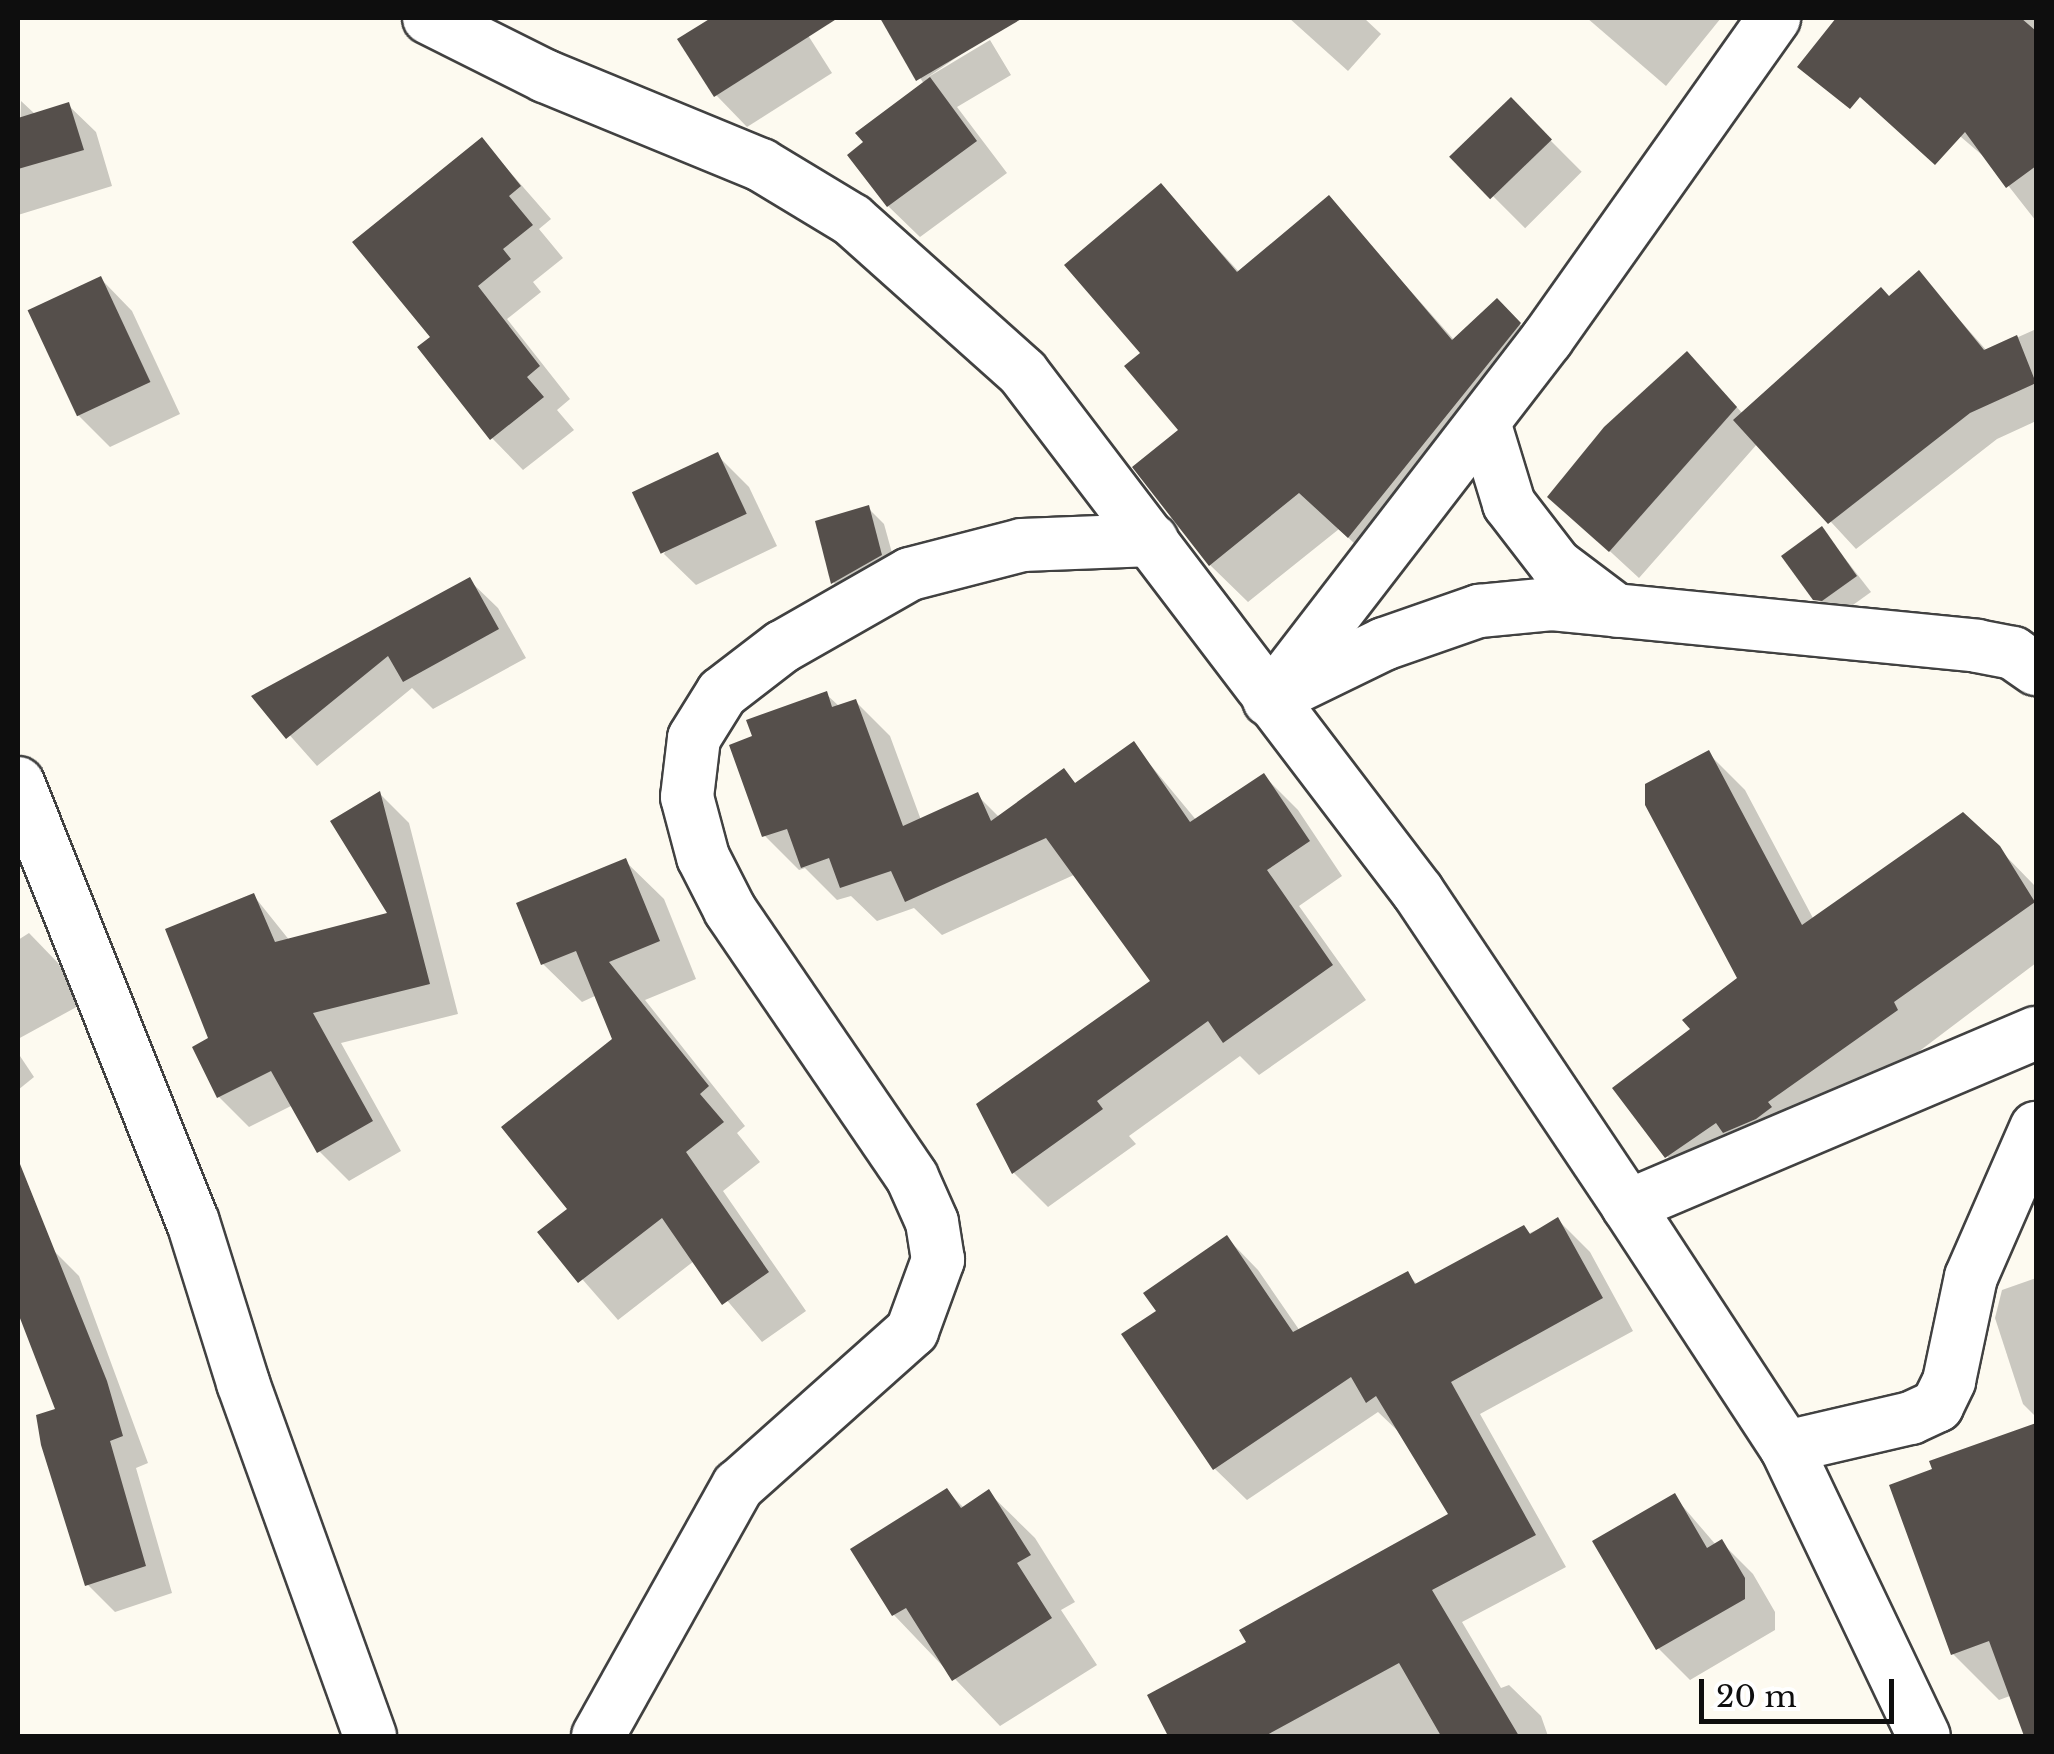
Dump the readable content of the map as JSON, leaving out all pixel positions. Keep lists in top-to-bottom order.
{
  "scale_bar": "20 m"
}
